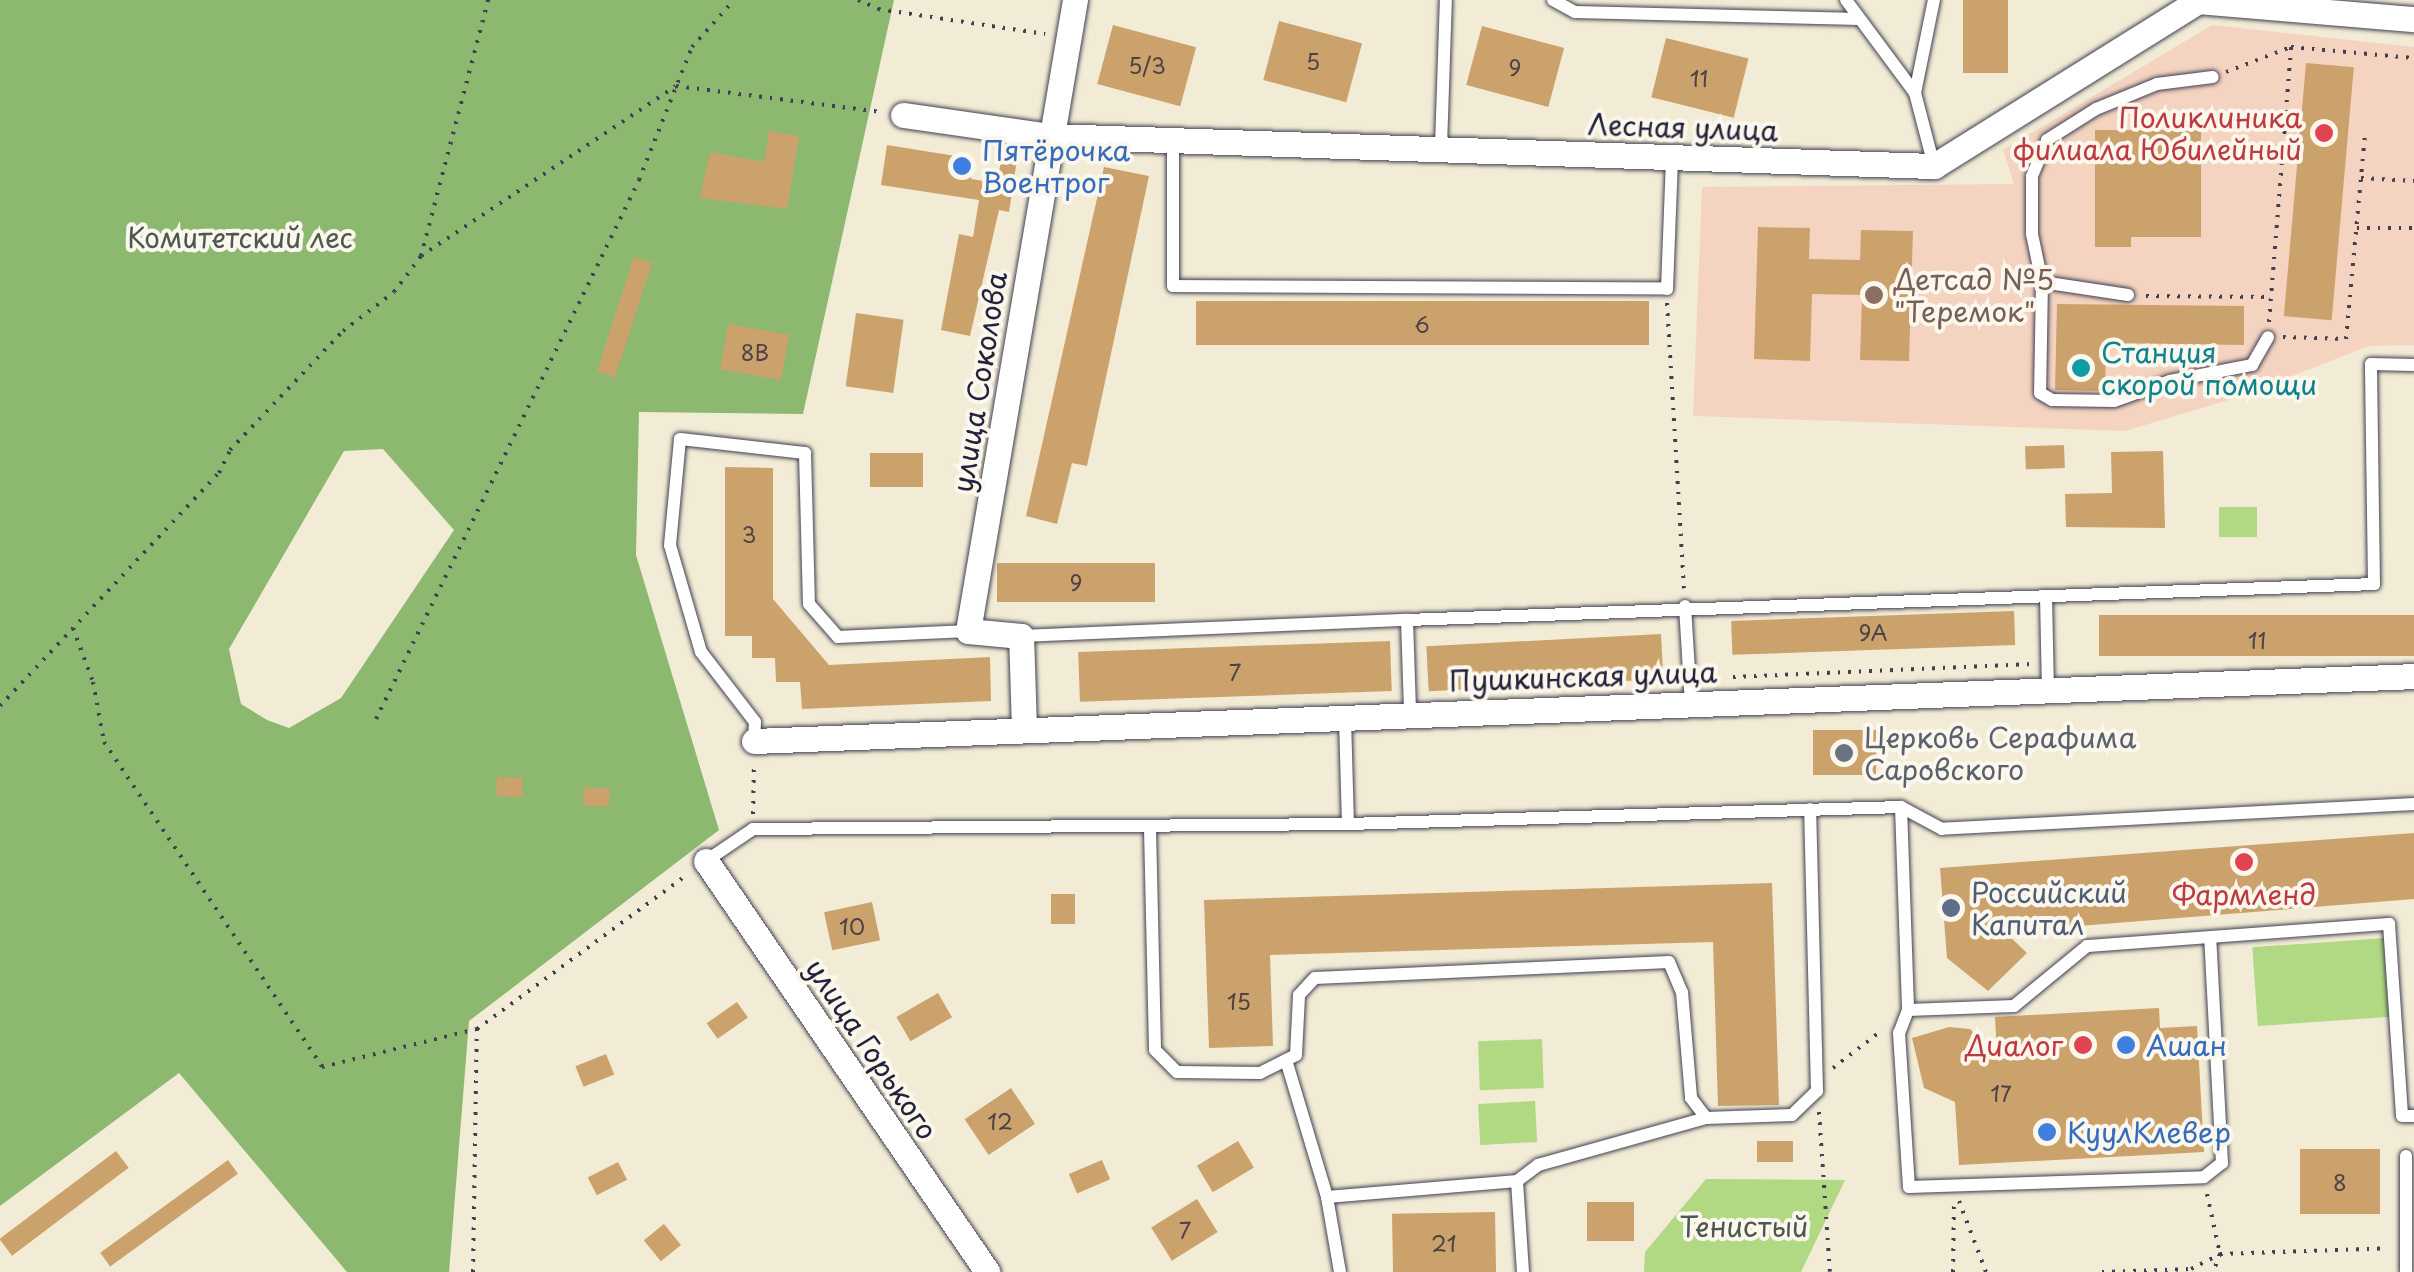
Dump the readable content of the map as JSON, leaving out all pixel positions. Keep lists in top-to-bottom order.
{
  "streets": {
    "street": [
      "Лесная улица",
      "улица Соколова",
      "Пушкинская улица",
      "улица Горького"
    ]
  },
  "crossings": [
    ["Лесная улица", "улица Соколова"]
  ],
  "parks": ["Комитетский лес", "Тенистый"],
  "places": [
    "Поликлиника филиала Юбилейный",
    "Пятёрочка Воентрог",
    "Детсад №5 \"Теремок\"",
    "Станция скорой помощи",
    "Церковь Серафима Саровского",
    "Фармленд",
    "Российский Капитал",
    "Диалог",
    "Ашан",
    "КуулКлевер"
  ],
  "house_numbers": [
    "5",
    "5/3",
    "9",
    "11",
    "6",
    "8В",
    "3",
    "9",
    "9А",
    "11",
    "7",
    "10",
    "15",
    "17",
    "12",
    "8",
    "7",
    "21"
  ]
}
